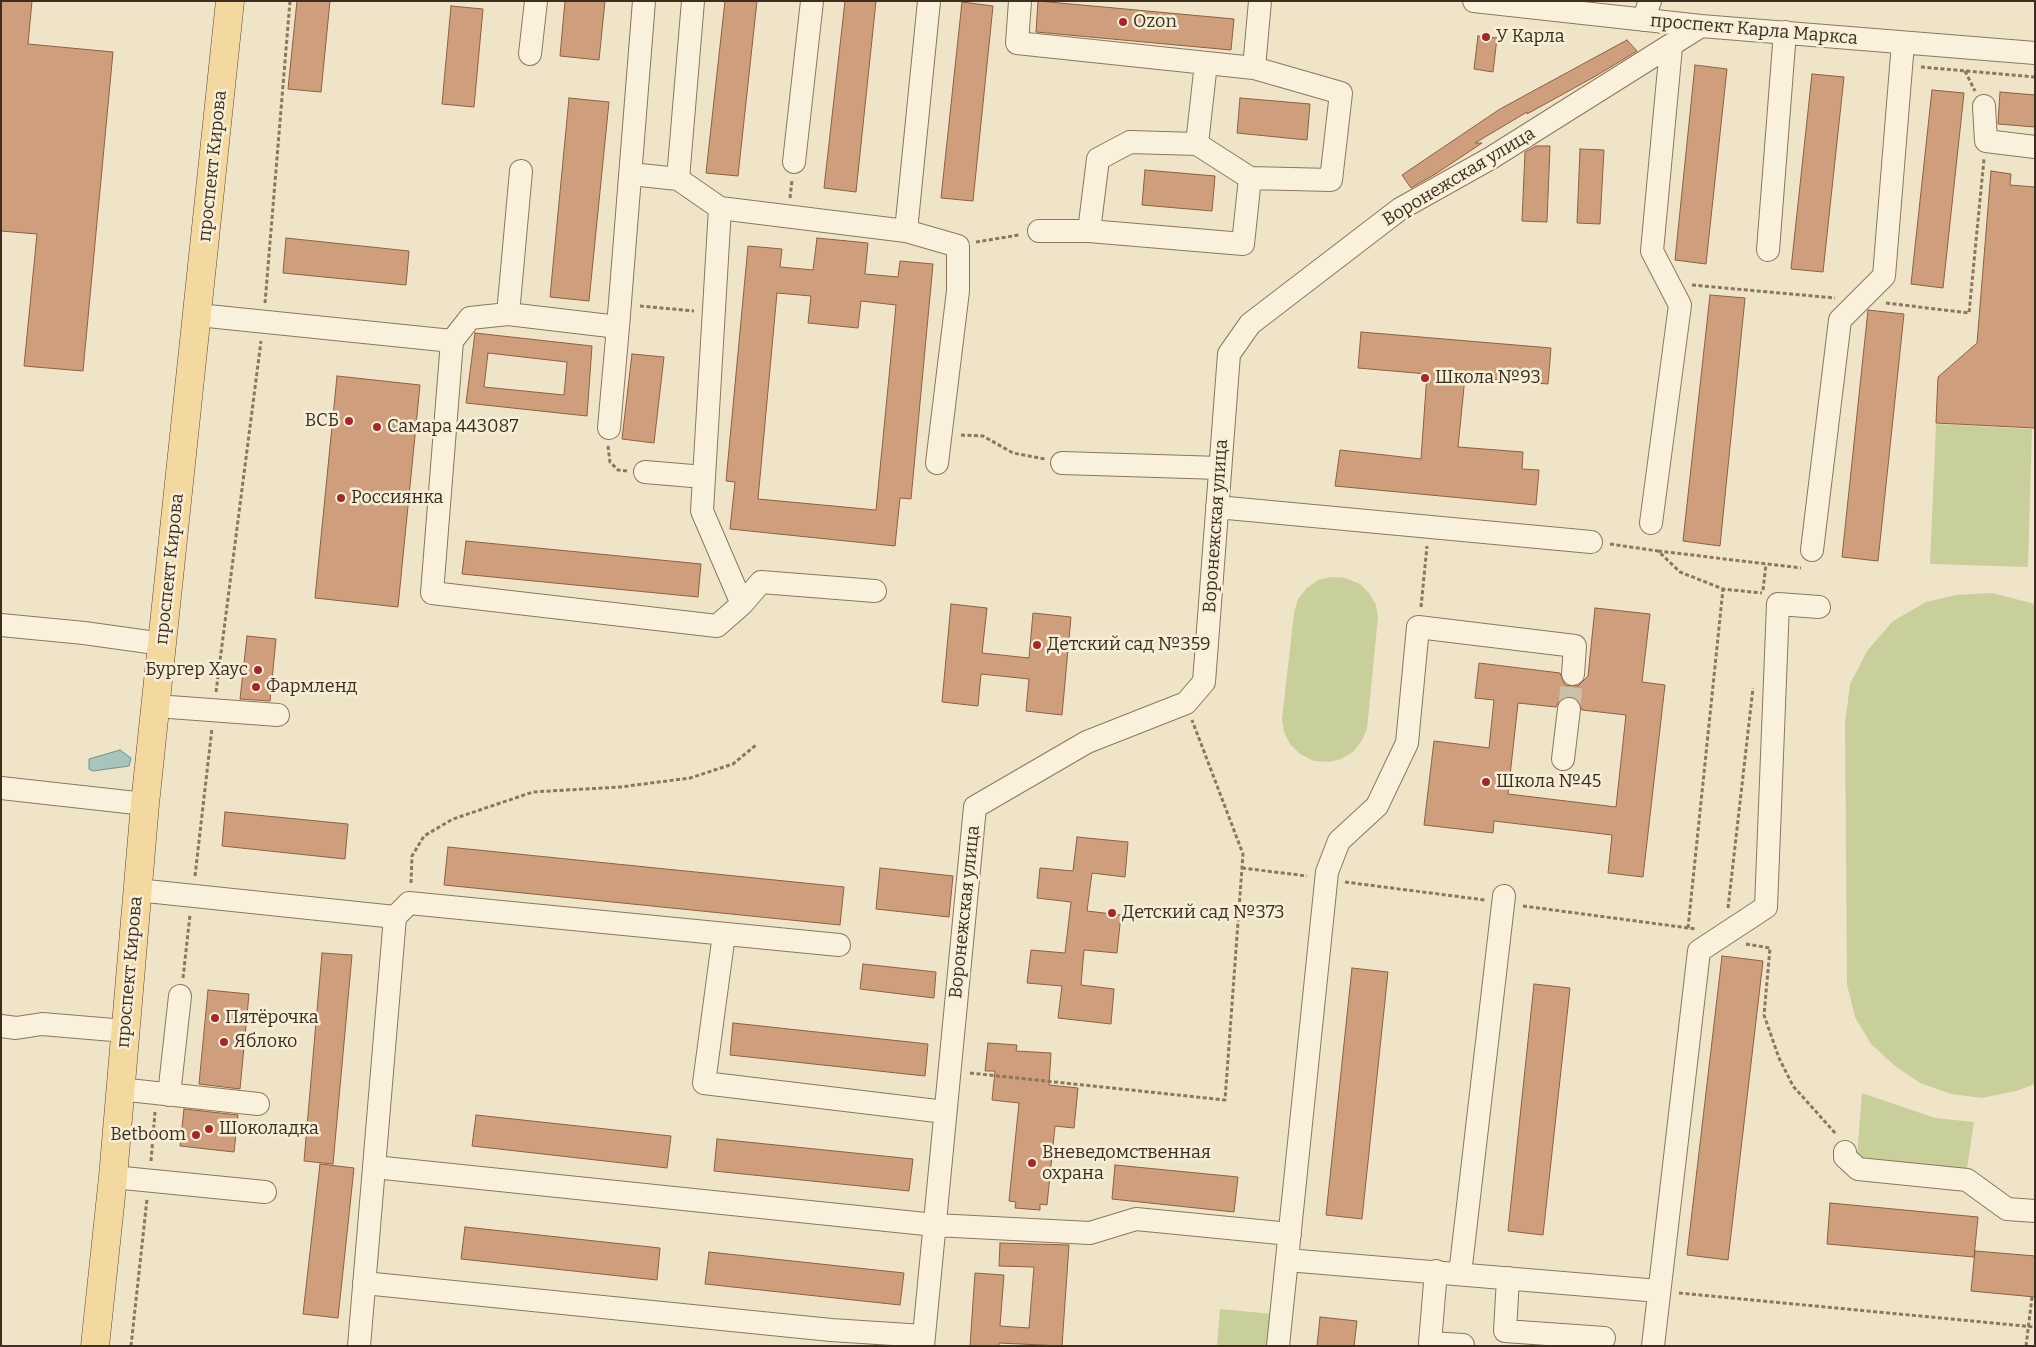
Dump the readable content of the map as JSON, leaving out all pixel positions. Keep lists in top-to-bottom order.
{
  "streets": {
    "main road": ["проспект Кирова"],
    "street": ["проспект Карла Маркса", "Воронежская улица"]
  },
  "crossings": [
    ["проспект Карла Маркса", "Воронежская улица"]
  ],
  "places": [
    "Ozon",
    "У Карла",
    "Школа №93",
    "ВСБ",
    "Самара 443087",
    "Россиянка",
    "Детский сад №359",
    "Бургер Хаус",
    "Фармленд",
    "Школа №45",
    "Детский сад №373",
    "Пятёрочка",
    "Яблоко",
    "Шоколадка",
    "Betboom",
    "Вневедомственная охрана"
  ]
}
